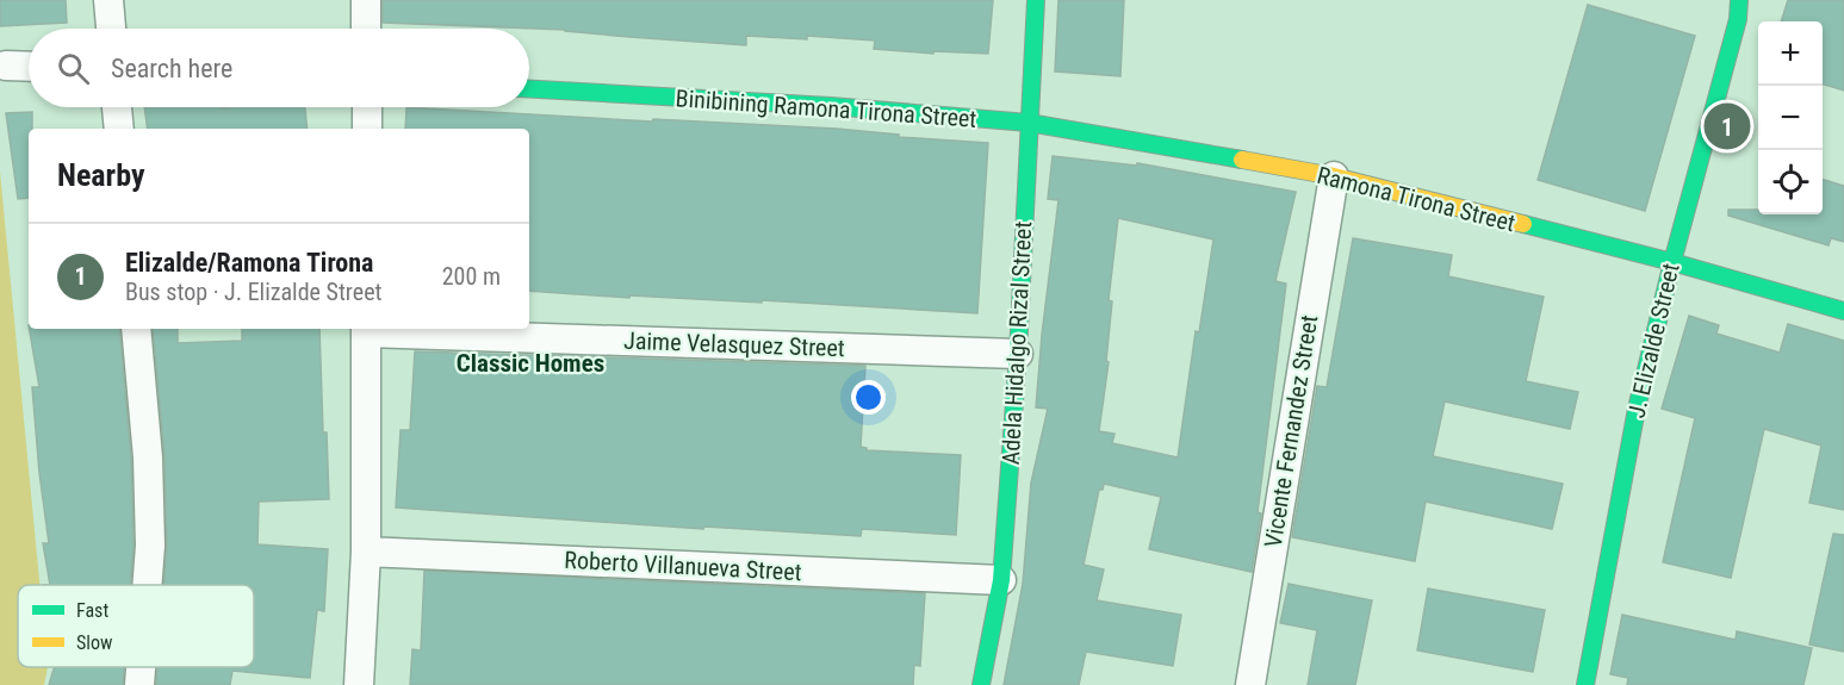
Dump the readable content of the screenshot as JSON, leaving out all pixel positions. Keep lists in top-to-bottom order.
{
  "streets": {
    "street": [
      "Binibining Ramona Tirona Street",
      "Ramona Tirona Street",
      "J. Elizalde Street",
      "Adela Hidalgo Rizal Street",
      "Jaime Velasquez Street",
      "Vicente Fernandez Street",
      "Roberto Villanueva Street"
    ]
  },
  "crossings": [
    ["Binibining Ramona Tirona Street", "Ramona Tirona Street"],
    ["Binibining Ramona Tirona Street", "Adela Hidalgo Rizal Street"],
    ["Ramona Tirona Street", "J. Elizalde Street"],
    ["Ramona Tirona Street", "Vicente Fernandez Street"],
    ["Adela Hidalgo Rizal Street", "Jaime Velasquez Street"],
    ["Adela Hidalgo Rizal Street", "Roberto Villanueva Street"]
  ],
  "districts": ["Classic Homes"],
  "legend": ["Fast", "Slow"],
  "page": {
    "map_buttons": ["+", "−"],
    "search": "Search here",
    "pins": "1",
    "heading": "Nearby",
    "list": [
      {
        "mark": "1",
        "name": "Elizalde/Ramona Tirona",
        "note": "Bus stop · J. Elizalde Street",
        "value": "200 m"
      }
    ]
  }
}
